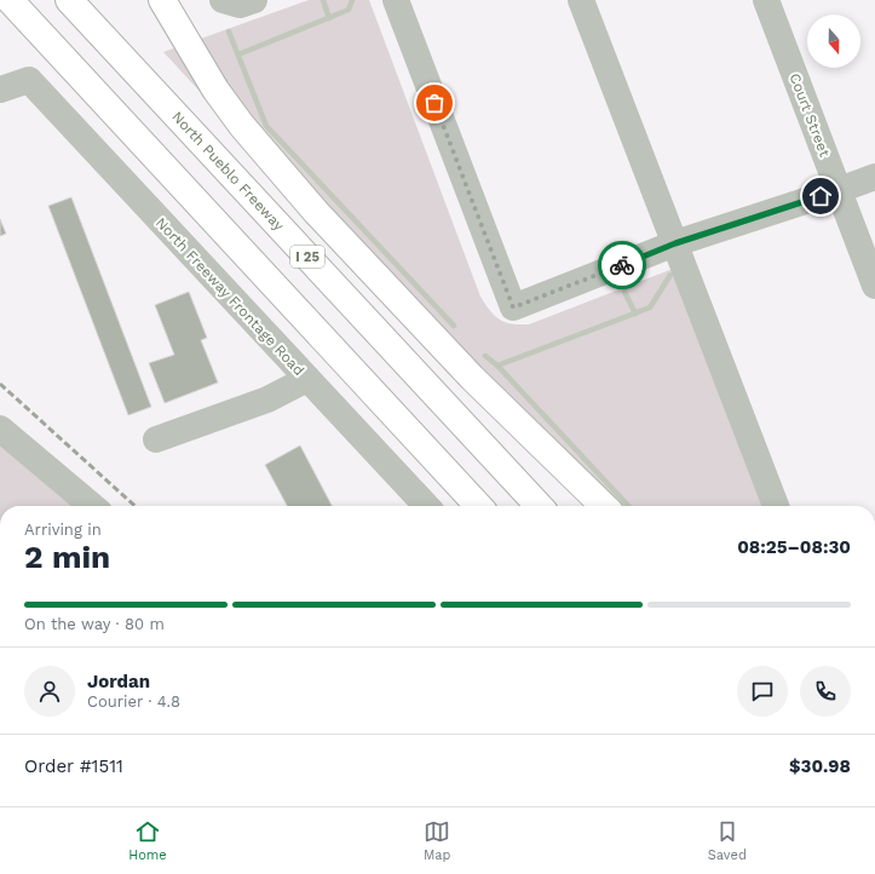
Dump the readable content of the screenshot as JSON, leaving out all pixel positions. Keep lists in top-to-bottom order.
{
  "streets": {
    "highway": ["North Pueblo Freeway", "I 25"],
    "street": ["Court Street", "North Freeway Frontage Road"]
  },
  "north": "bottom",
  "page": {
    "heading": ["2 min", "Arriving in", "08:25–08:30"],
    "panel": [
      "Jordan",
      "Courier · 4.8",
      "Order #1511",
      "$30.98"
    ],
    "bar": "On the way · 80 m",
    "tabs": ["Home", "Map", "Saved"]
  }
}
